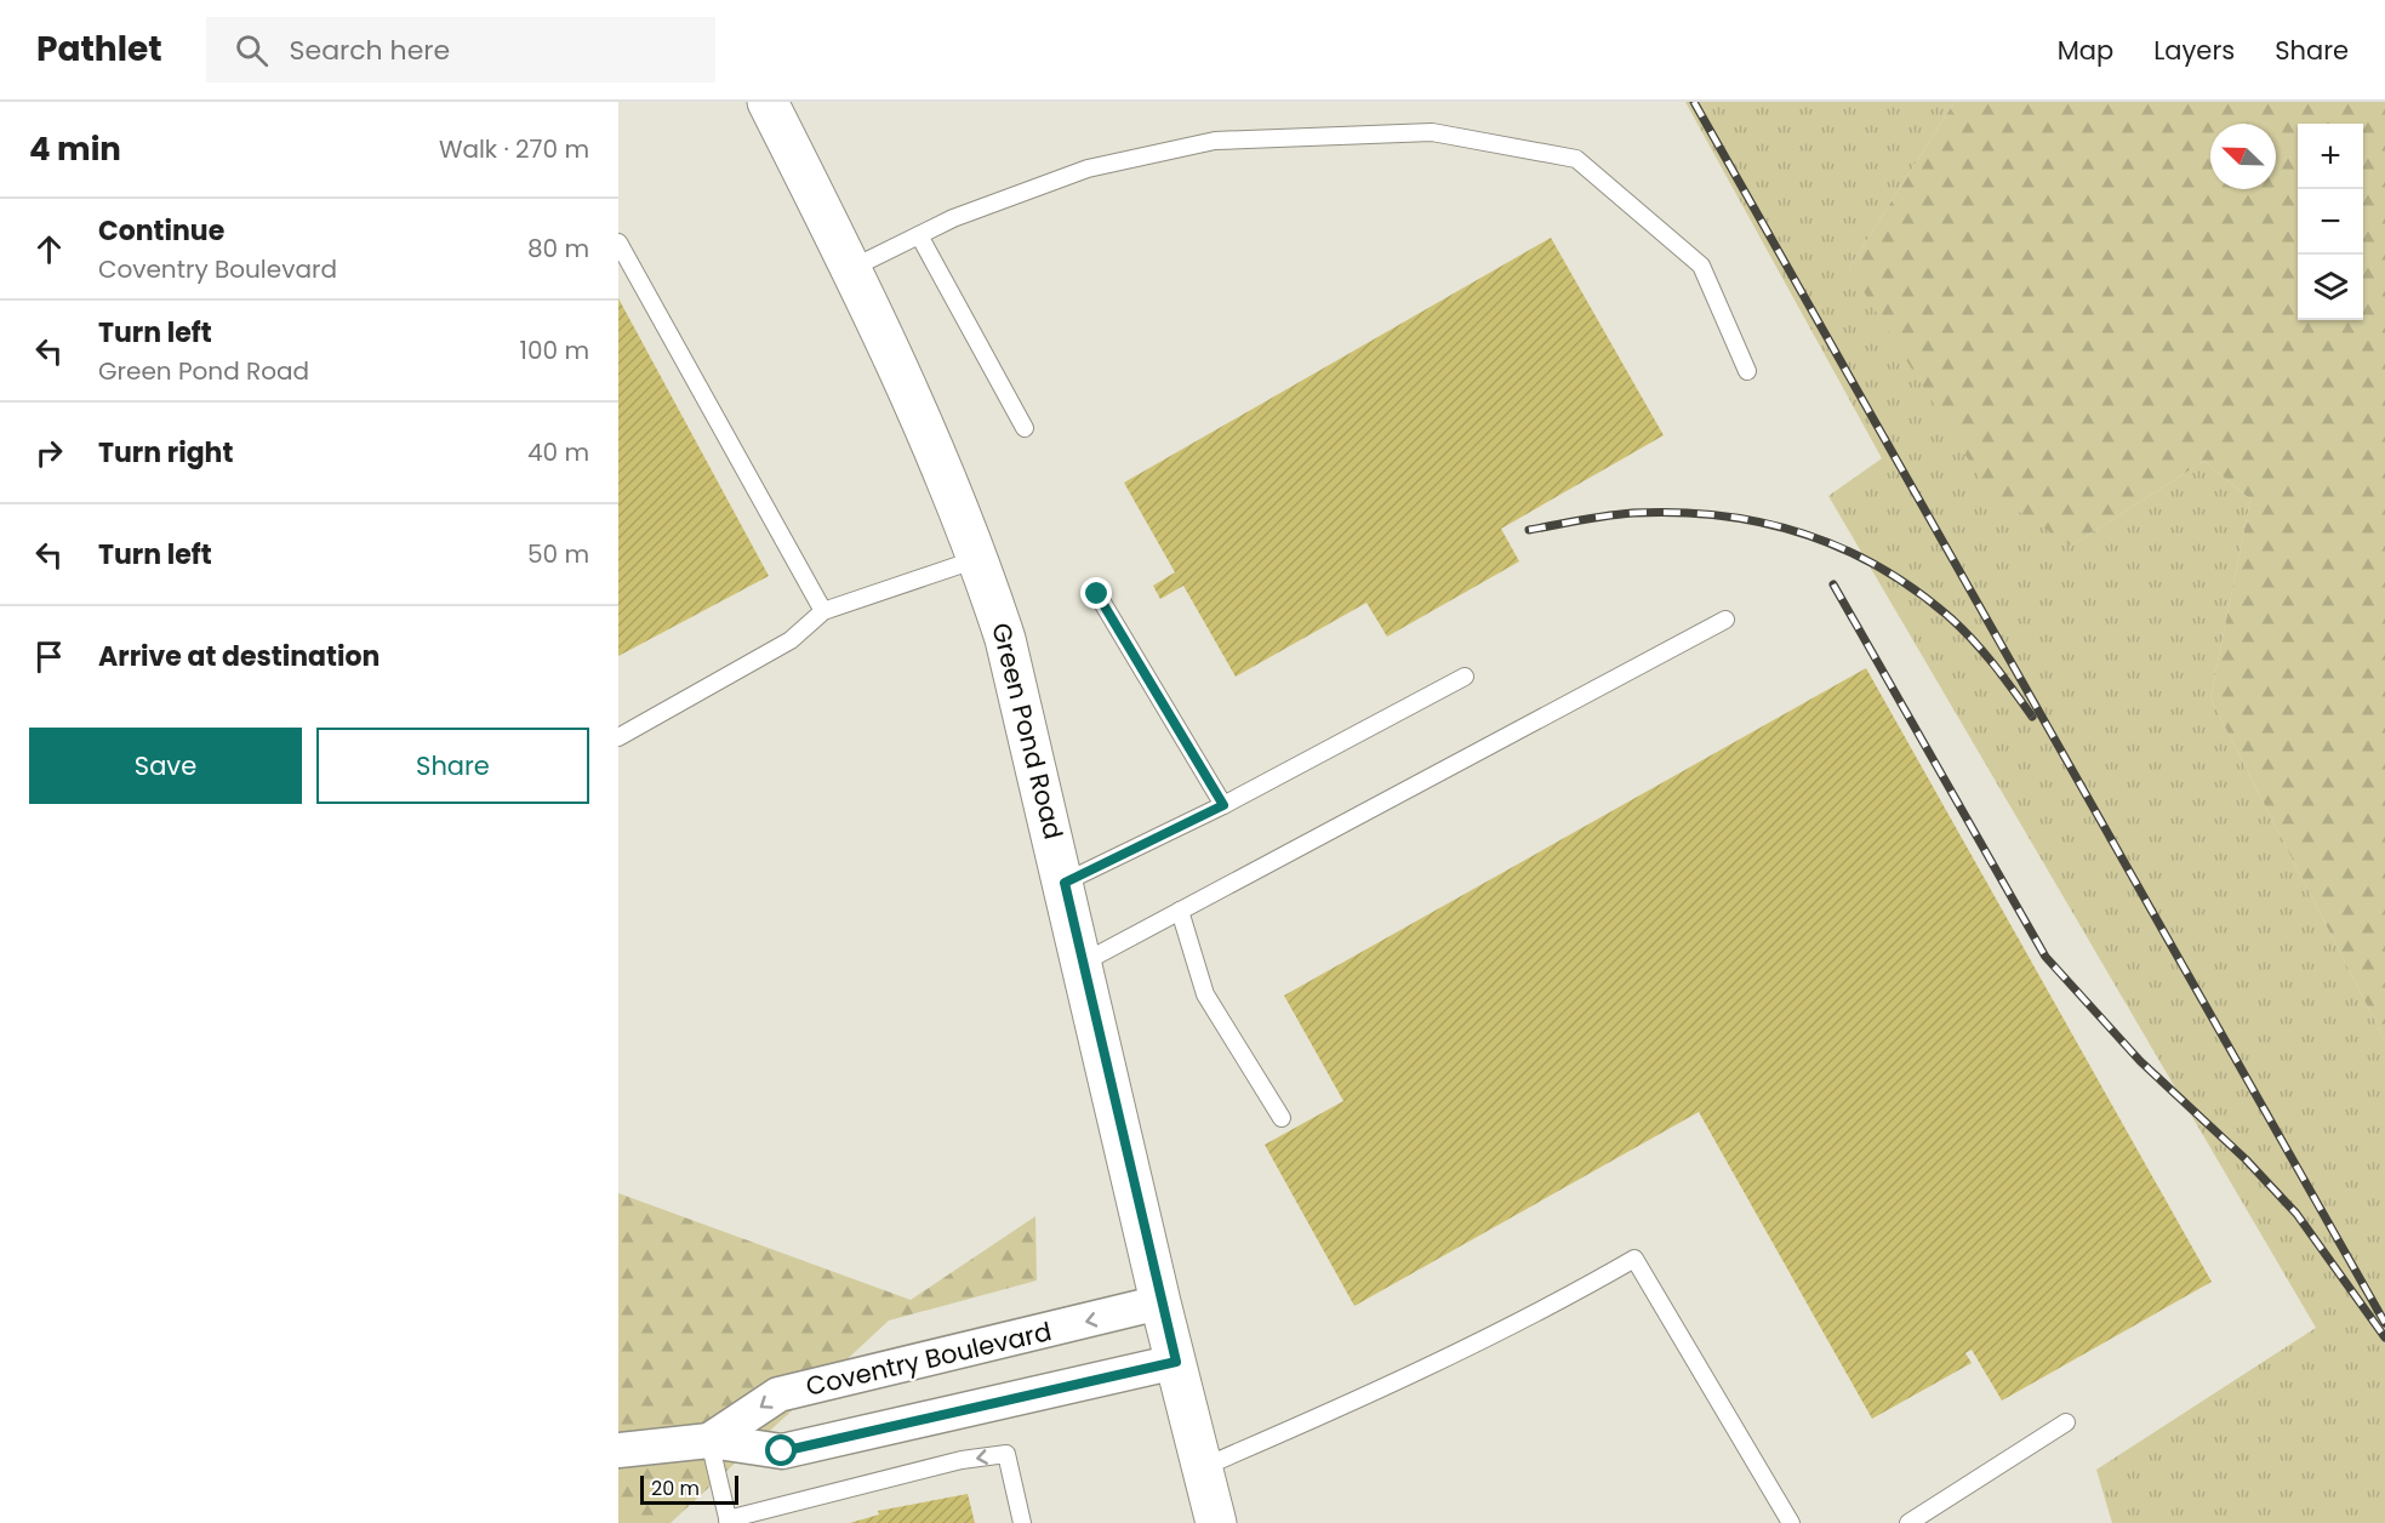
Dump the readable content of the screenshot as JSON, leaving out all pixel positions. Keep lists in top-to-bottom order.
{
  "streets": {
    "main road": ["Green Pond Road"],
    "street": ["Coventry Boulevard"]
  },
  "crossings": [
    ["Green Pond Road", "Coventry Boulevard"]
  ],
  "scale_bar": "20 m",
  "north": "top left",
  "page": {
    "header": "Pathlet",
    "search": "Search here",
    "nav": ["Map", "Layers", "Share"],
    "heading": ["4 min", "Walk · 270 m"],
    "map_buttons": ["+", "−"],
    "list": [
      ["Continue", "Coventry Boulevard", "80 m"],
      ["Turn left", "Green Pond Road", "100 m"],
      ["Turn right", "40 m"],
      ["Turn left", "50 m"],
      "Arrive at destination"
    ],
    "buttons": ["Save", "Share"],
    "scale": "20 m"
  }
}
